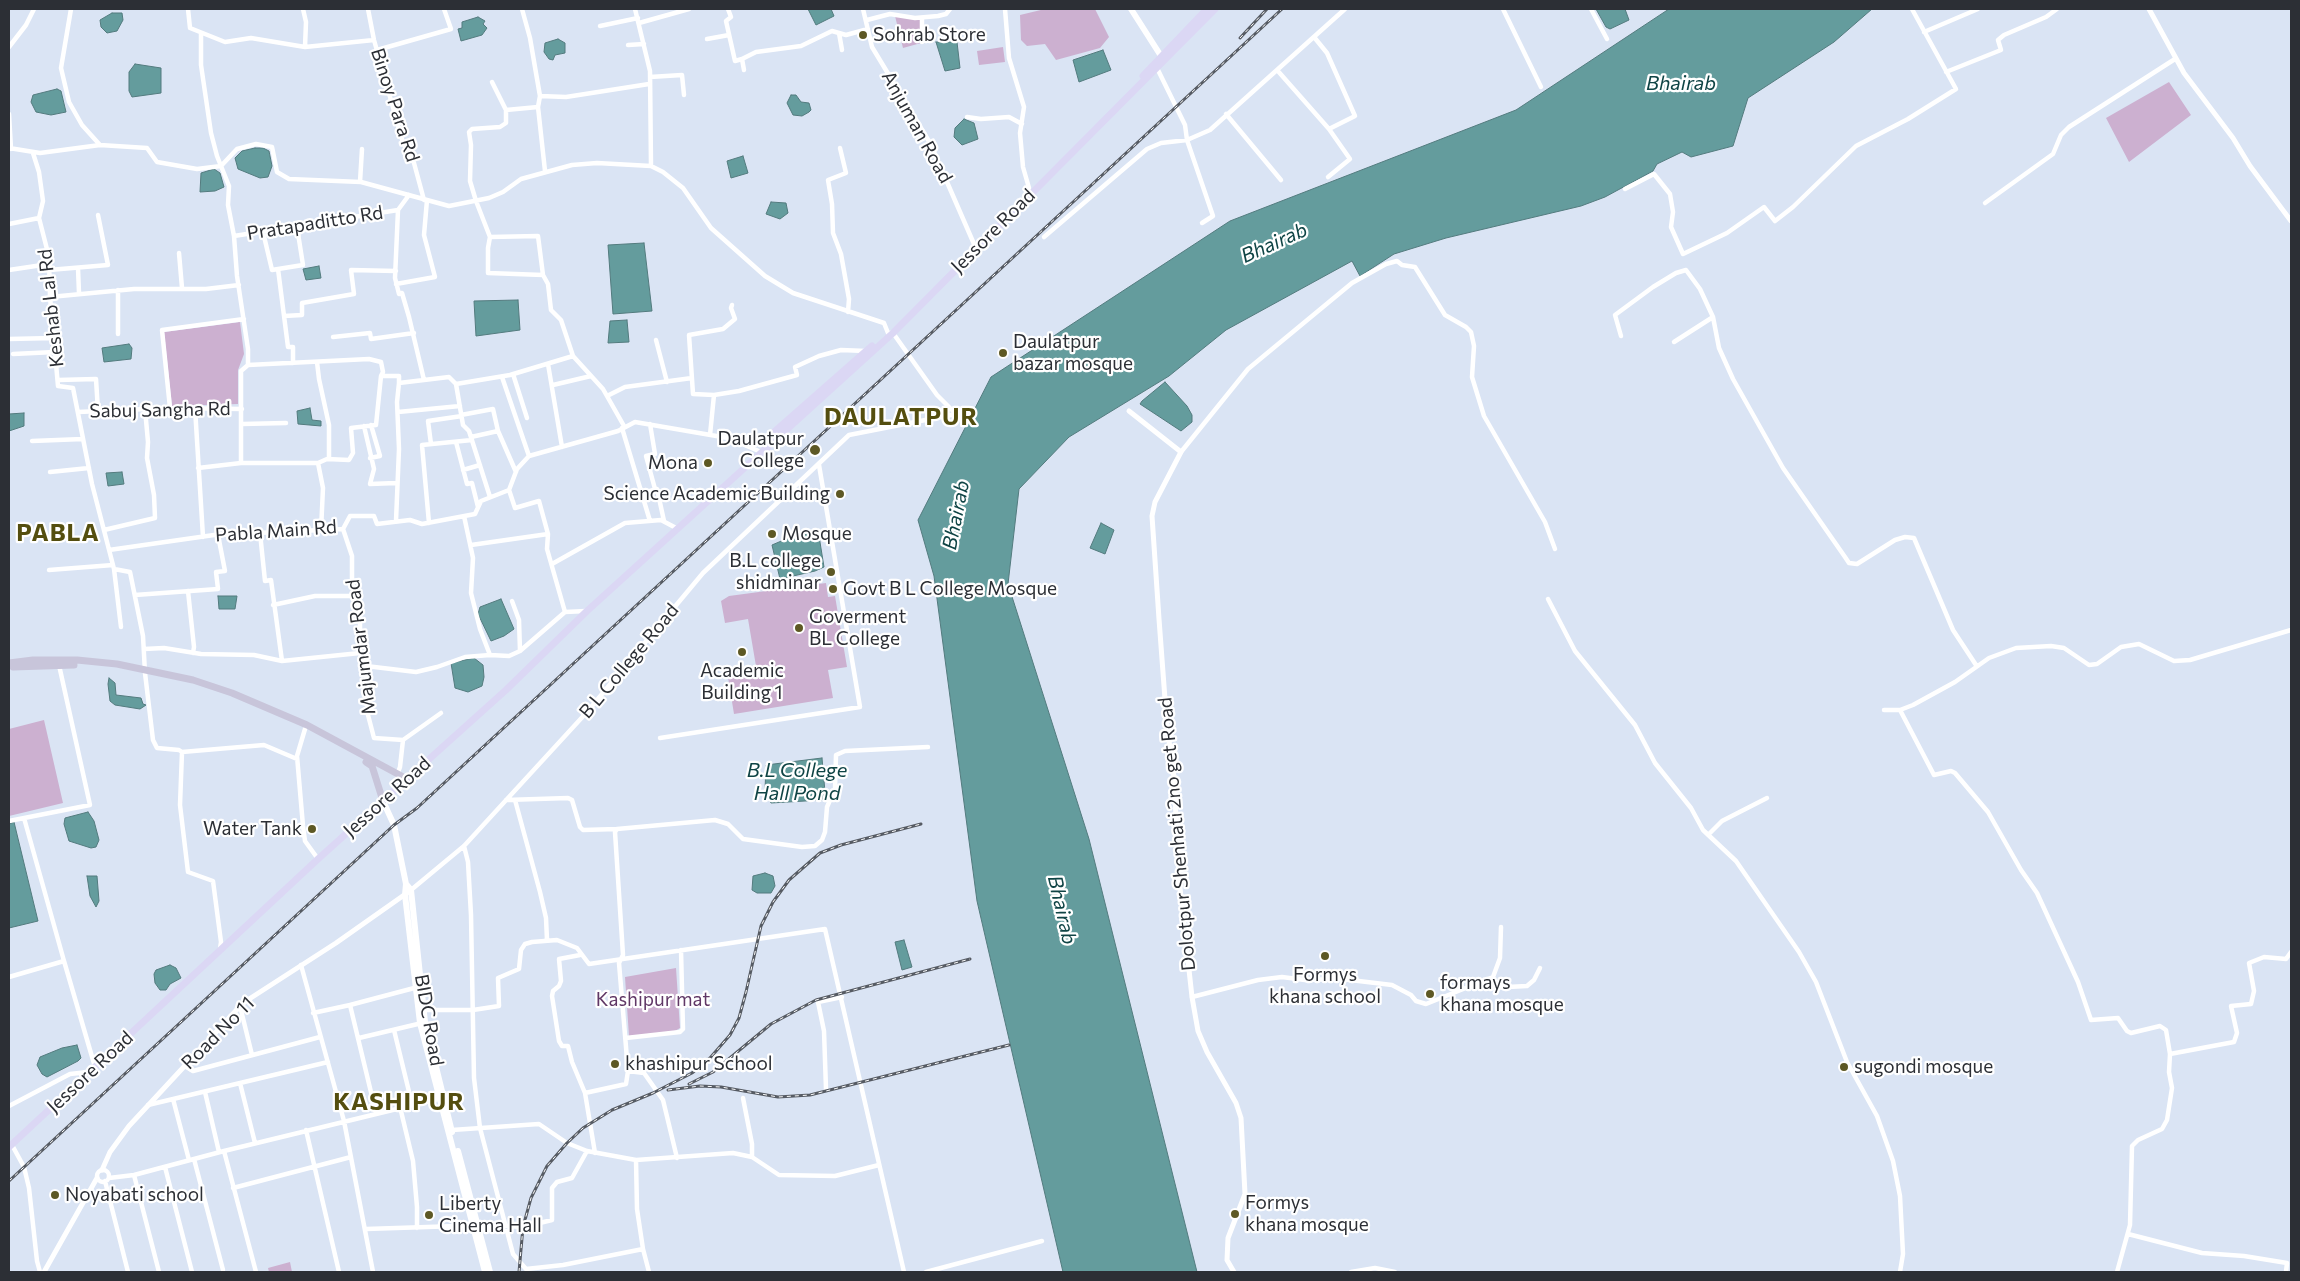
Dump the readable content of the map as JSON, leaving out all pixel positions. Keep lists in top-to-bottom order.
{
  "streets": {
    "highway": ["Jessore Road"],
    "main road": ["BIDC Road"],
    "street": [
      "Binoy Para Rd",
      "Anjuman Road",
      "Pratapaditto Rd",
      "Keshab Lal Rd",
      "Sabuj Sangha Rd",
      "Pabla Main Rd",
      "Majumdar Road",
      "B L College Road",
      "Dolotpur Shenhati 2no get Road",
      "Road No 11"
    ]
  },
  "crossings": [
    ["Anjuman Road", "Jessore Road"],
    ["Jessore Road", "B L College Road"],
    ["Jessore Road", "BIDC Road"],
    ["Keshab Lal Rd", "Sabuj Sangha Rd"],
    ["Keshab Lal Rd", "Pabla Main Rd"],
    ["Pabla Main Rd", "Majumdar Road"],
    ["B L College Road", "BIDC Road"],
    ["B L College Road", "Road No 11"],
    ["BIDC Road", "Road No 11"]
  ],
  "districts": ["DAULATPUR", "PABLA", "KASHIPUR"],
  "water": ["Bhairab", "B.L College Hall Pond"],
  "parks": ["Kashipur mat"],
  "places": [
    "Sohrab Store",
    "Daulatpur bazar mosque",
    "Daulatpur College",
    "Mona",
    "Science Academic Building",
    "Mosque",
    "B.L college shidminar",
    "Govt B L College Mosque",
    "Goverment BL College",
    "Academic Building 1",
    "Water Tank",
    "Formys khana school",
    "formays khana mosque",
    "khashipur School",
    "sugondi mosque",
    "Noyabati school",
    "Formys khana mosque",
    "Liberty Cinema Hall"
  ]
}
